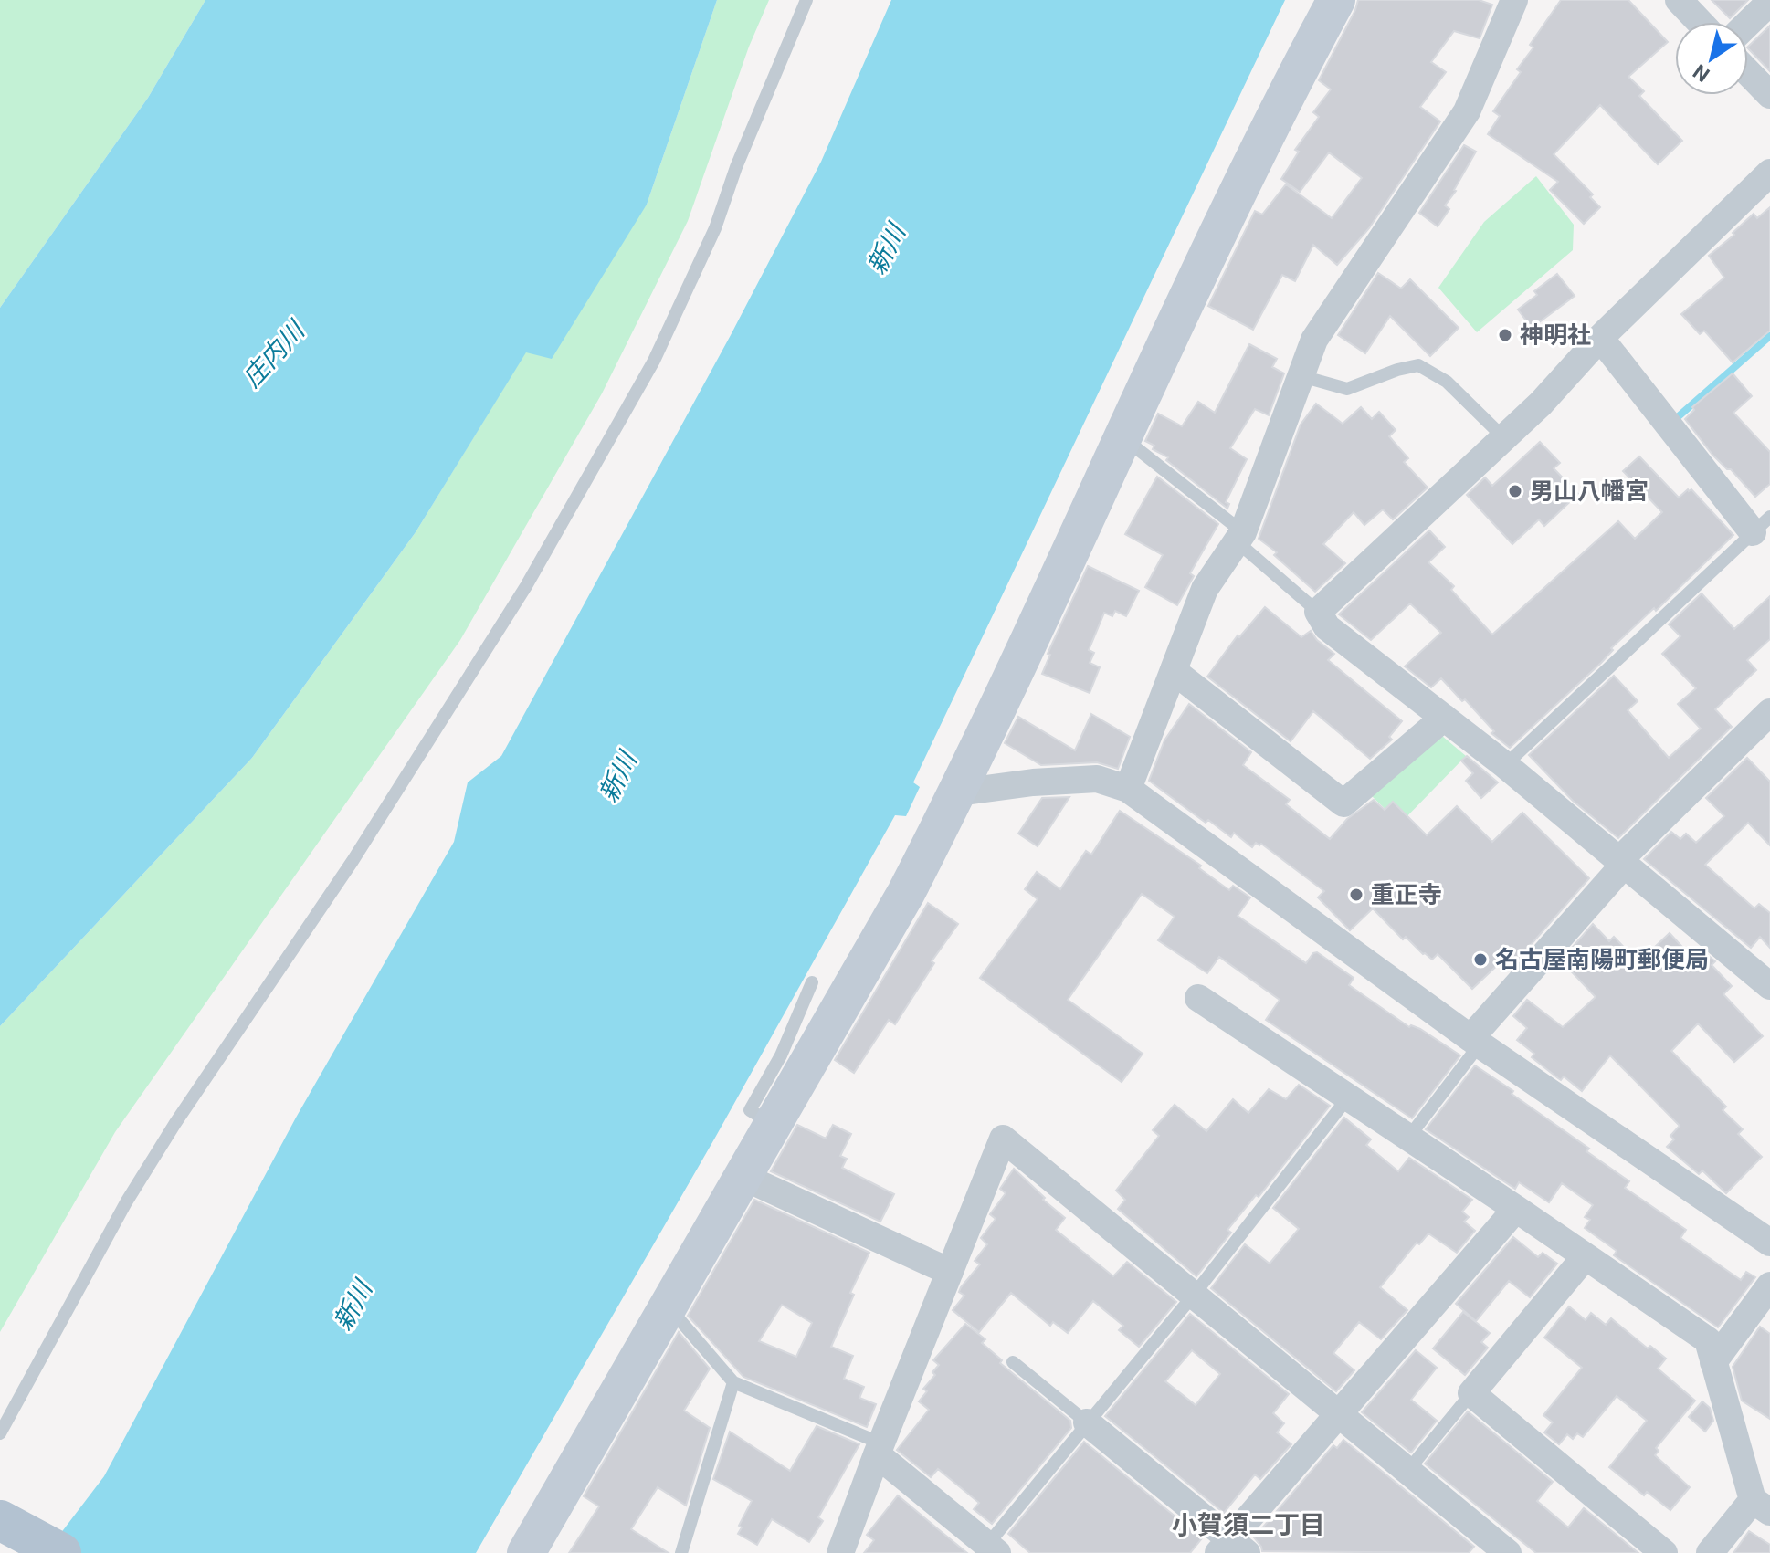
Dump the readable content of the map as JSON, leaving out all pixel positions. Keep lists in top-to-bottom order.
{
  "districts": ["小賀須二丁目"],
  "water": ["新川", "庄内川"],
  "places": [
    "神明社",
    "男山八幡宮",
    "重正寺",
    "名古屋南陽町郵便局"
  ],
  "north": "bottom left"
}
